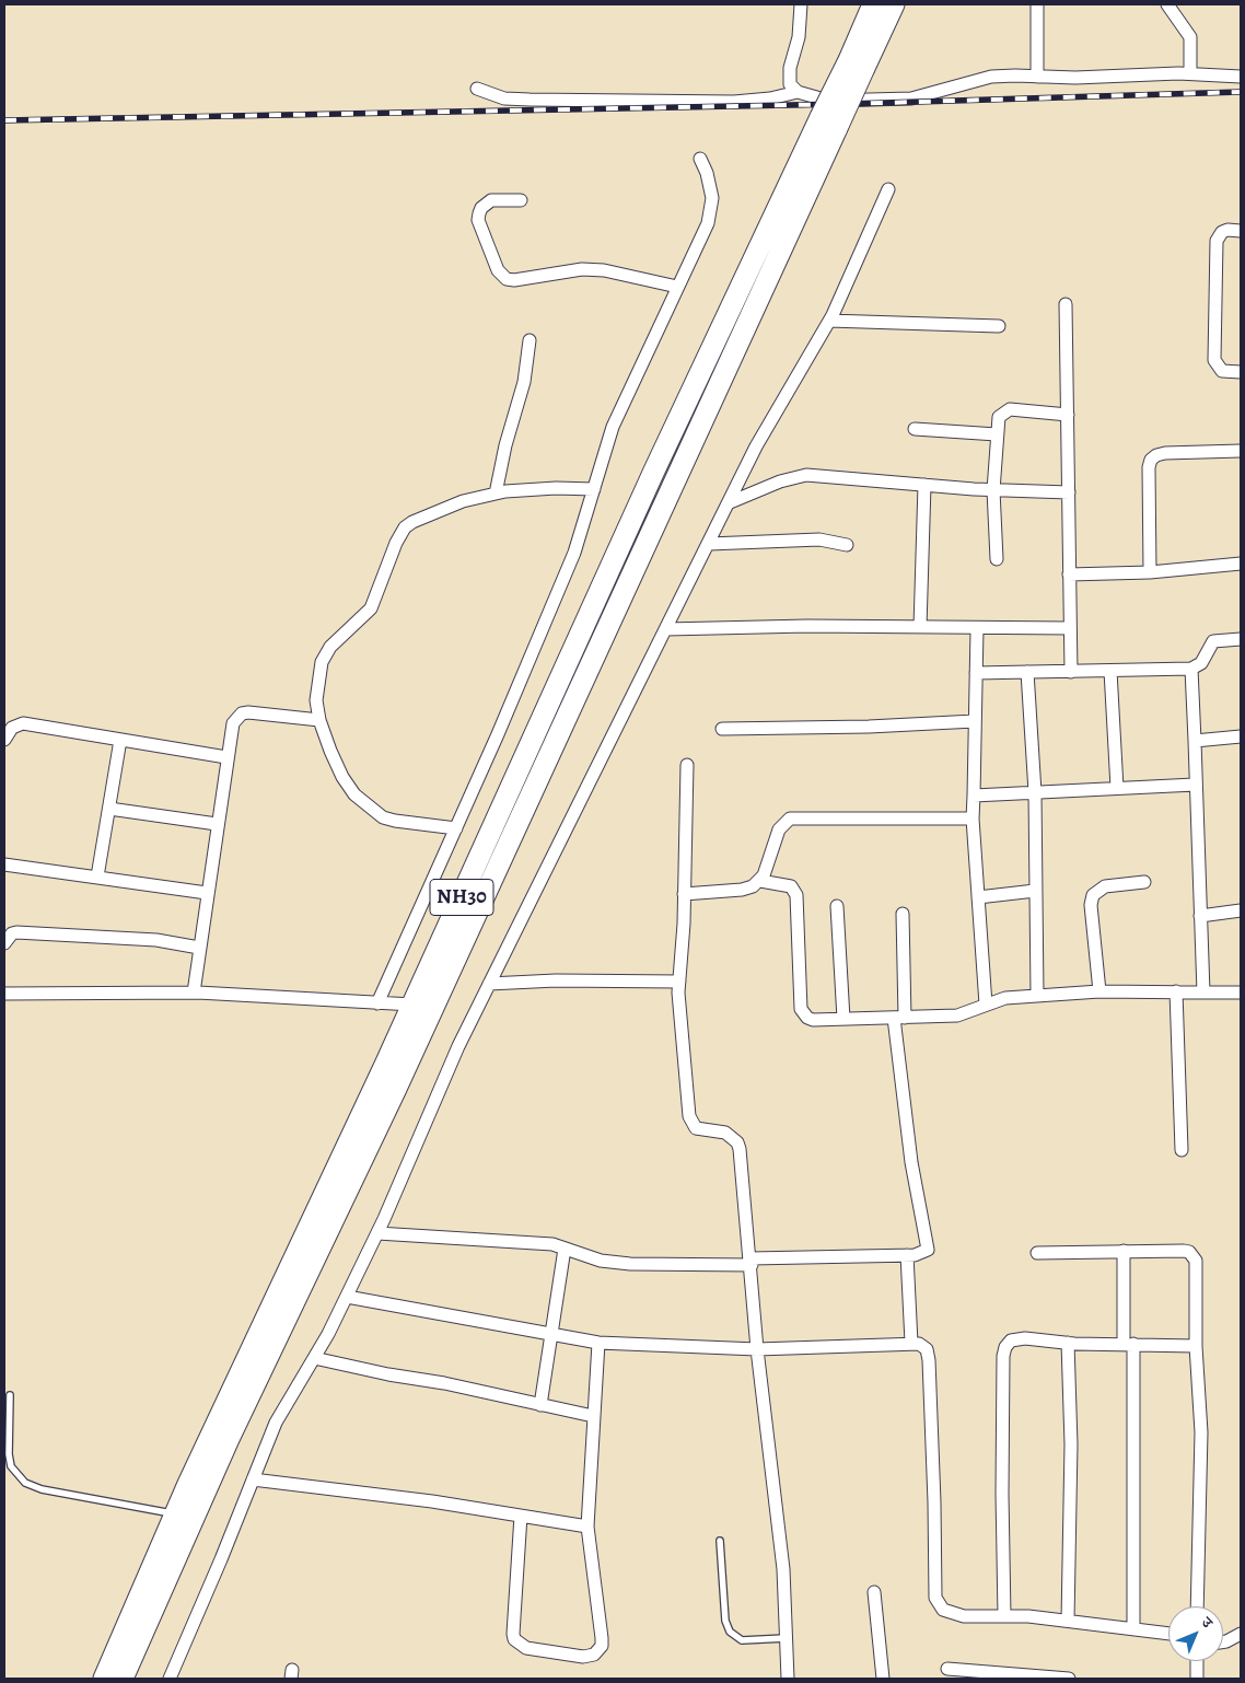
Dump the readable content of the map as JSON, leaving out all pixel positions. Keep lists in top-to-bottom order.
{
  "streets": {
    "highway": ["NH30"]
  },
  "north": "top right"
}
